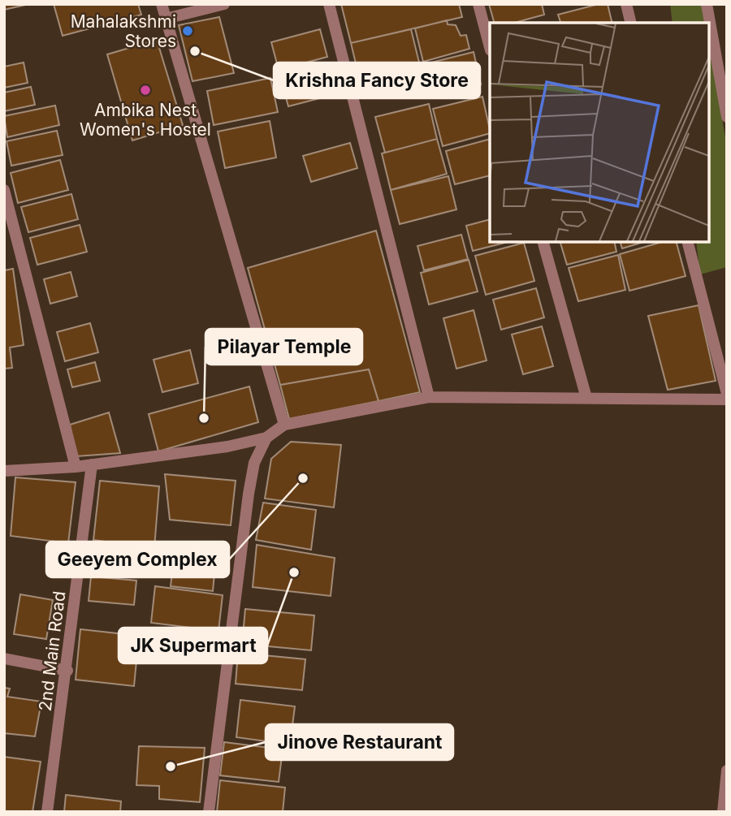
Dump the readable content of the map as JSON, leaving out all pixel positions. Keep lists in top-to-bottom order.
{
  "streets": {
    "street": ["2nd Main Road"]
  },
  "places": [
    "Mahalakshmi Stores",
    "Krishna Fancy Store",
    "Ambika Nest Women's Hostel",
    "Pilayar Temple",
    "Geeyem Complex",
    "JK Supermart",
    "Jinove Restaurant"
  ]
}
